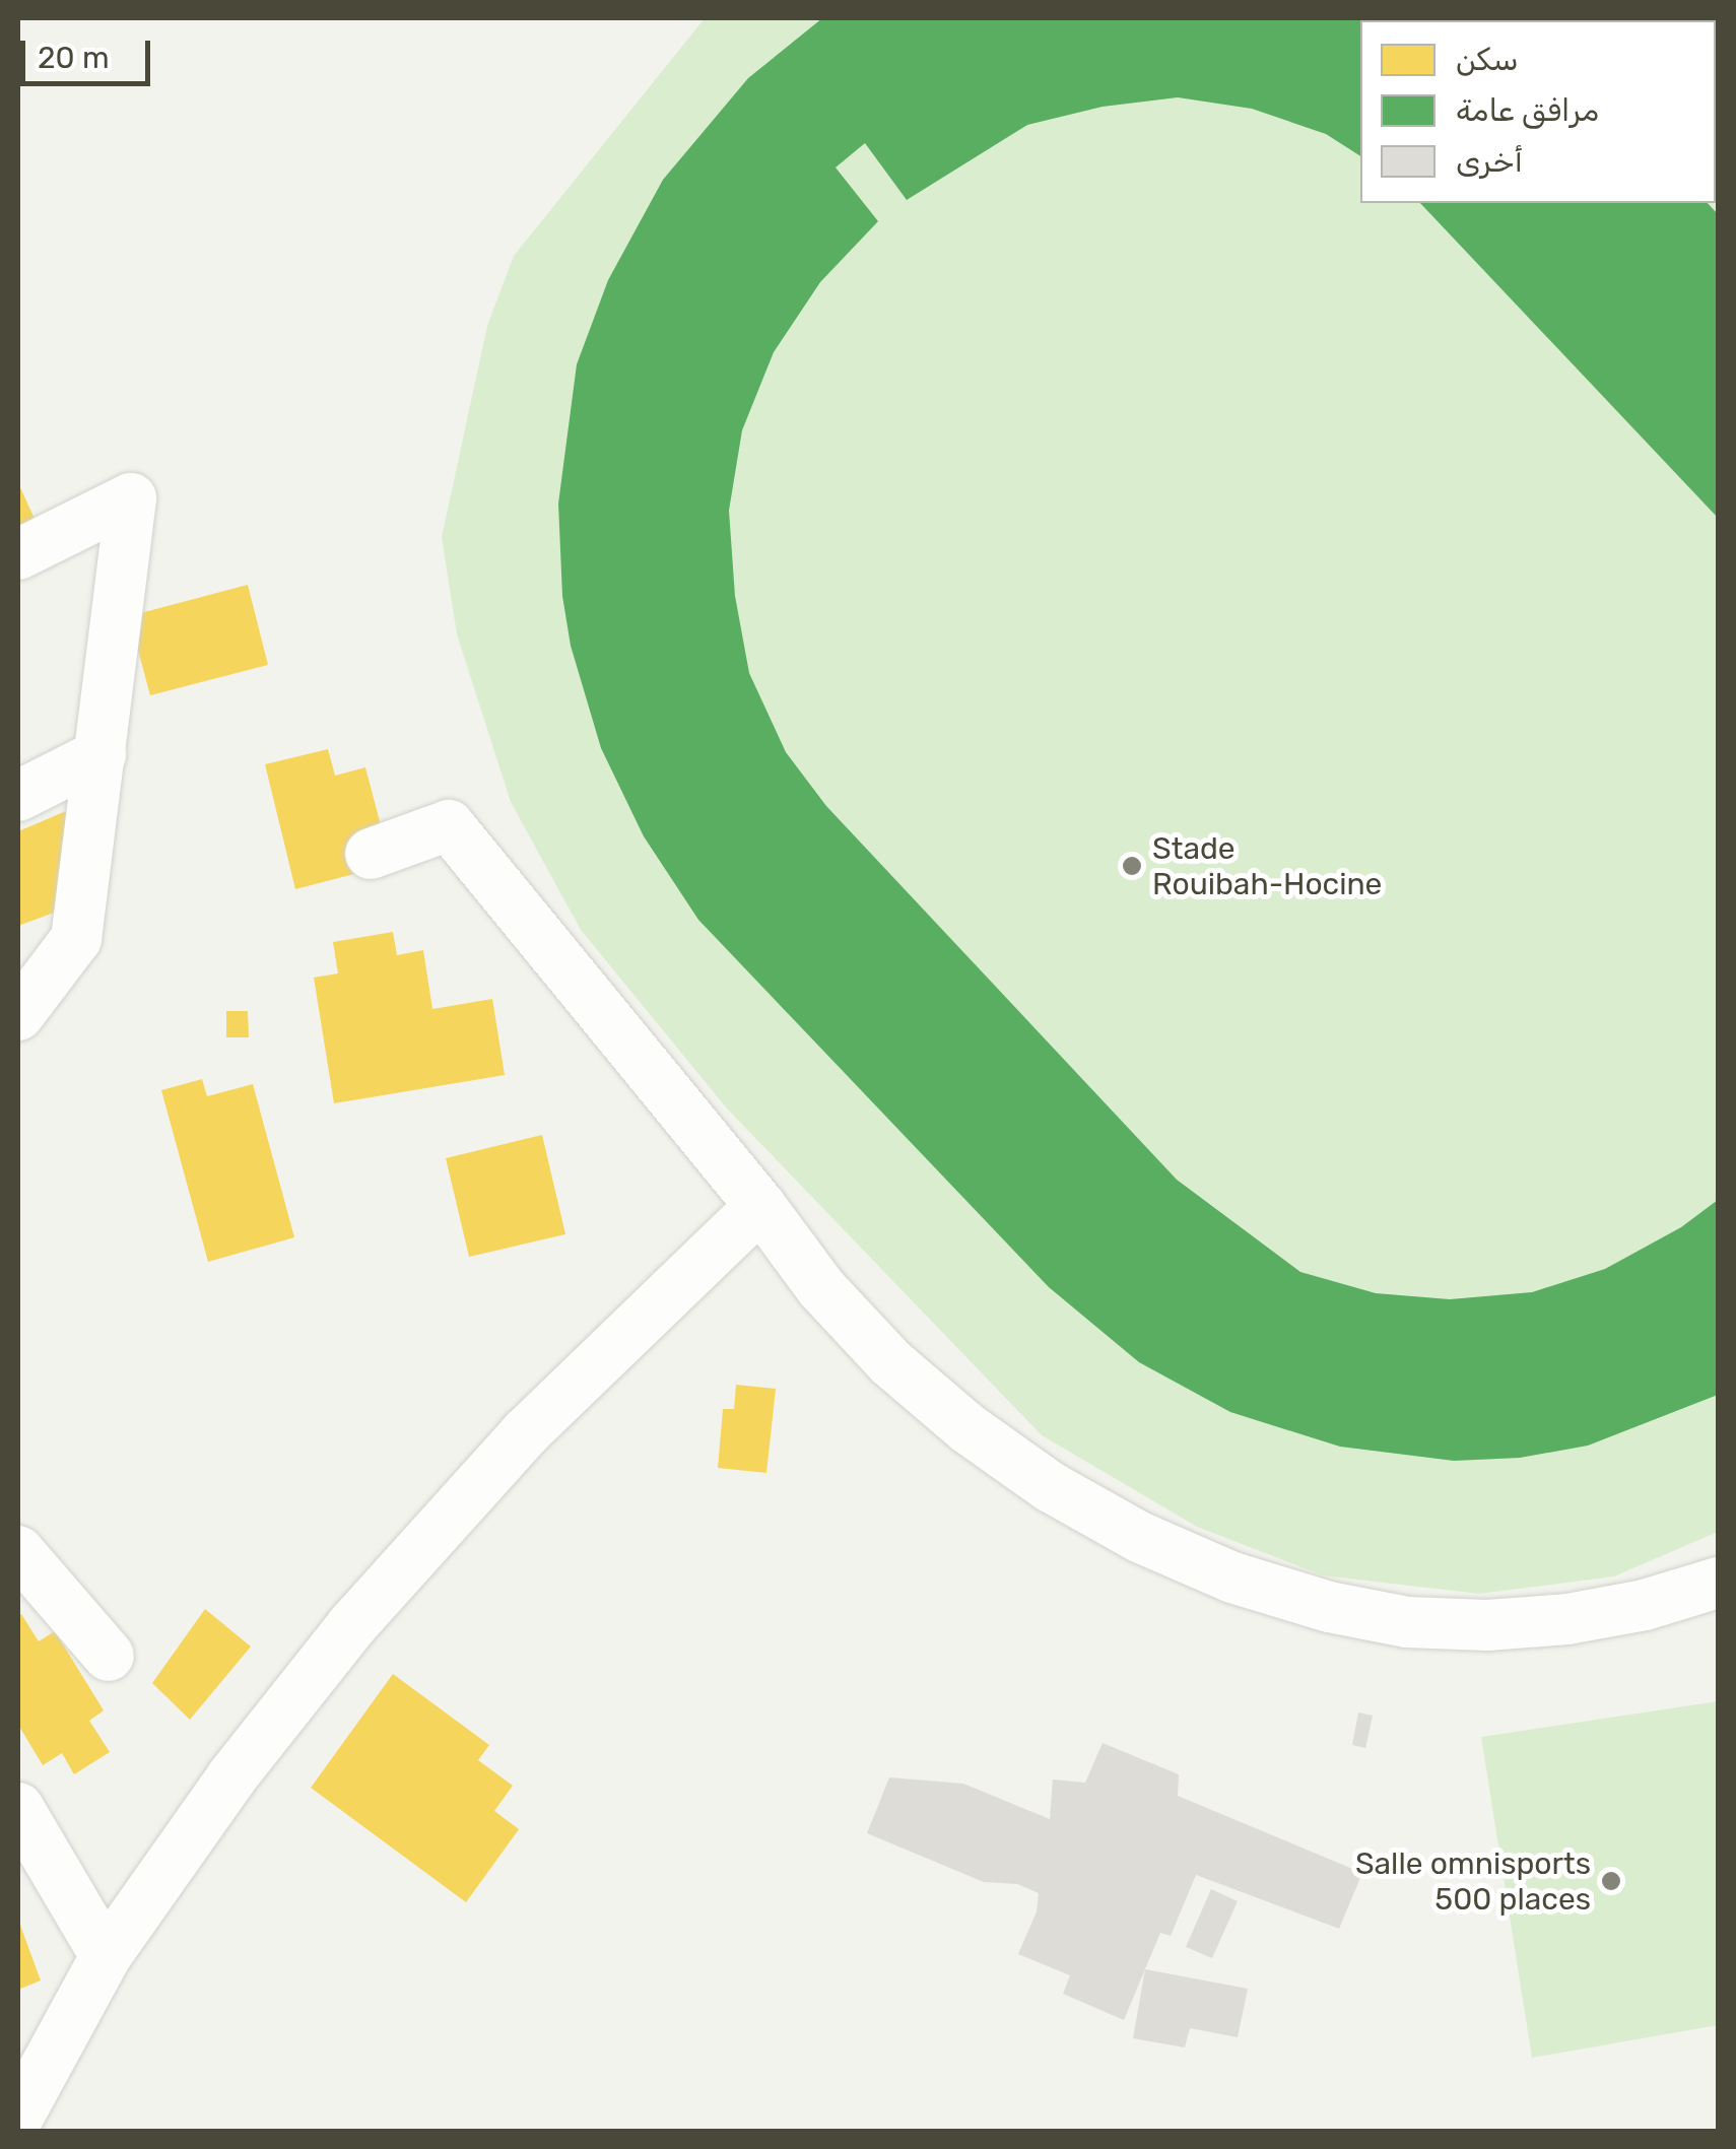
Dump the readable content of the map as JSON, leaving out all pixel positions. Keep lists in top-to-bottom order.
{
  "places": ["Stade Rouibah-Hocine", "Salle omnisports 500 places"],
  "legend": ["سكن", "مرافق عامة", "أخرى"],
  "scale_bar": "20 m"
}
